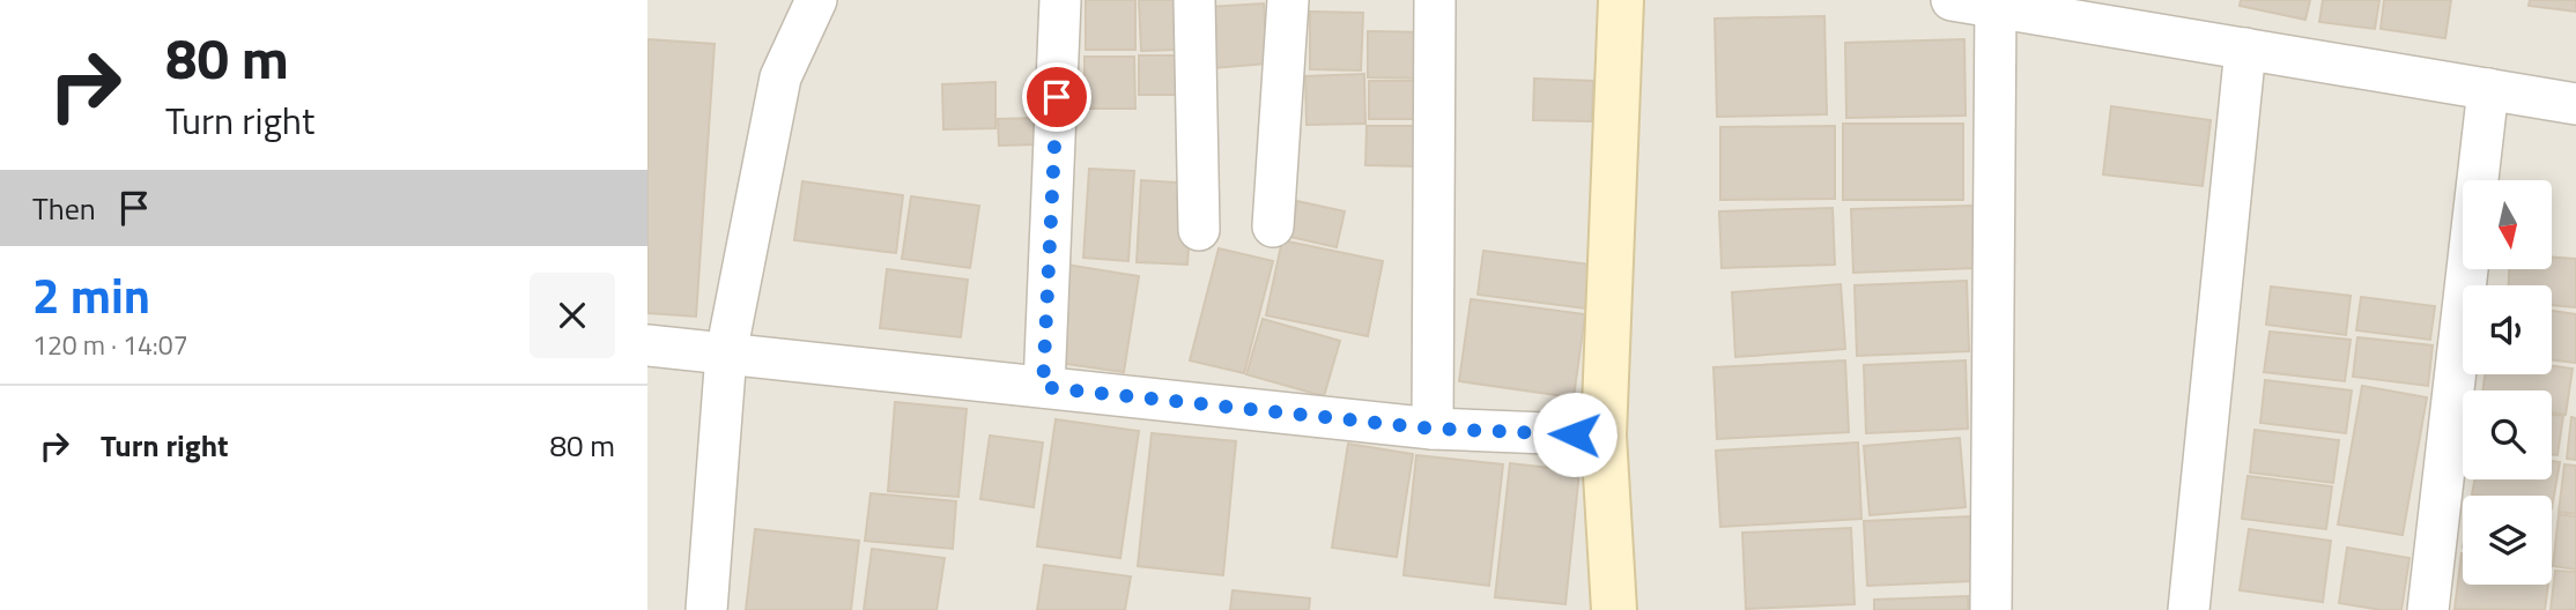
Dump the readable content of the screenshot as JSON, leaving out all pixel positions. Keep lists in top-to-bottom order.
{
  "north": "bottom",
  "page": {
    "turn": ["80 m", "Turn right"],
    "then": "Then",
    "heading": ["2 min", "120 m · 14:07"],
    "list": [
      {
        "name": "Turn right",
        "value": "80 m"
      }
    ]
  }
}
